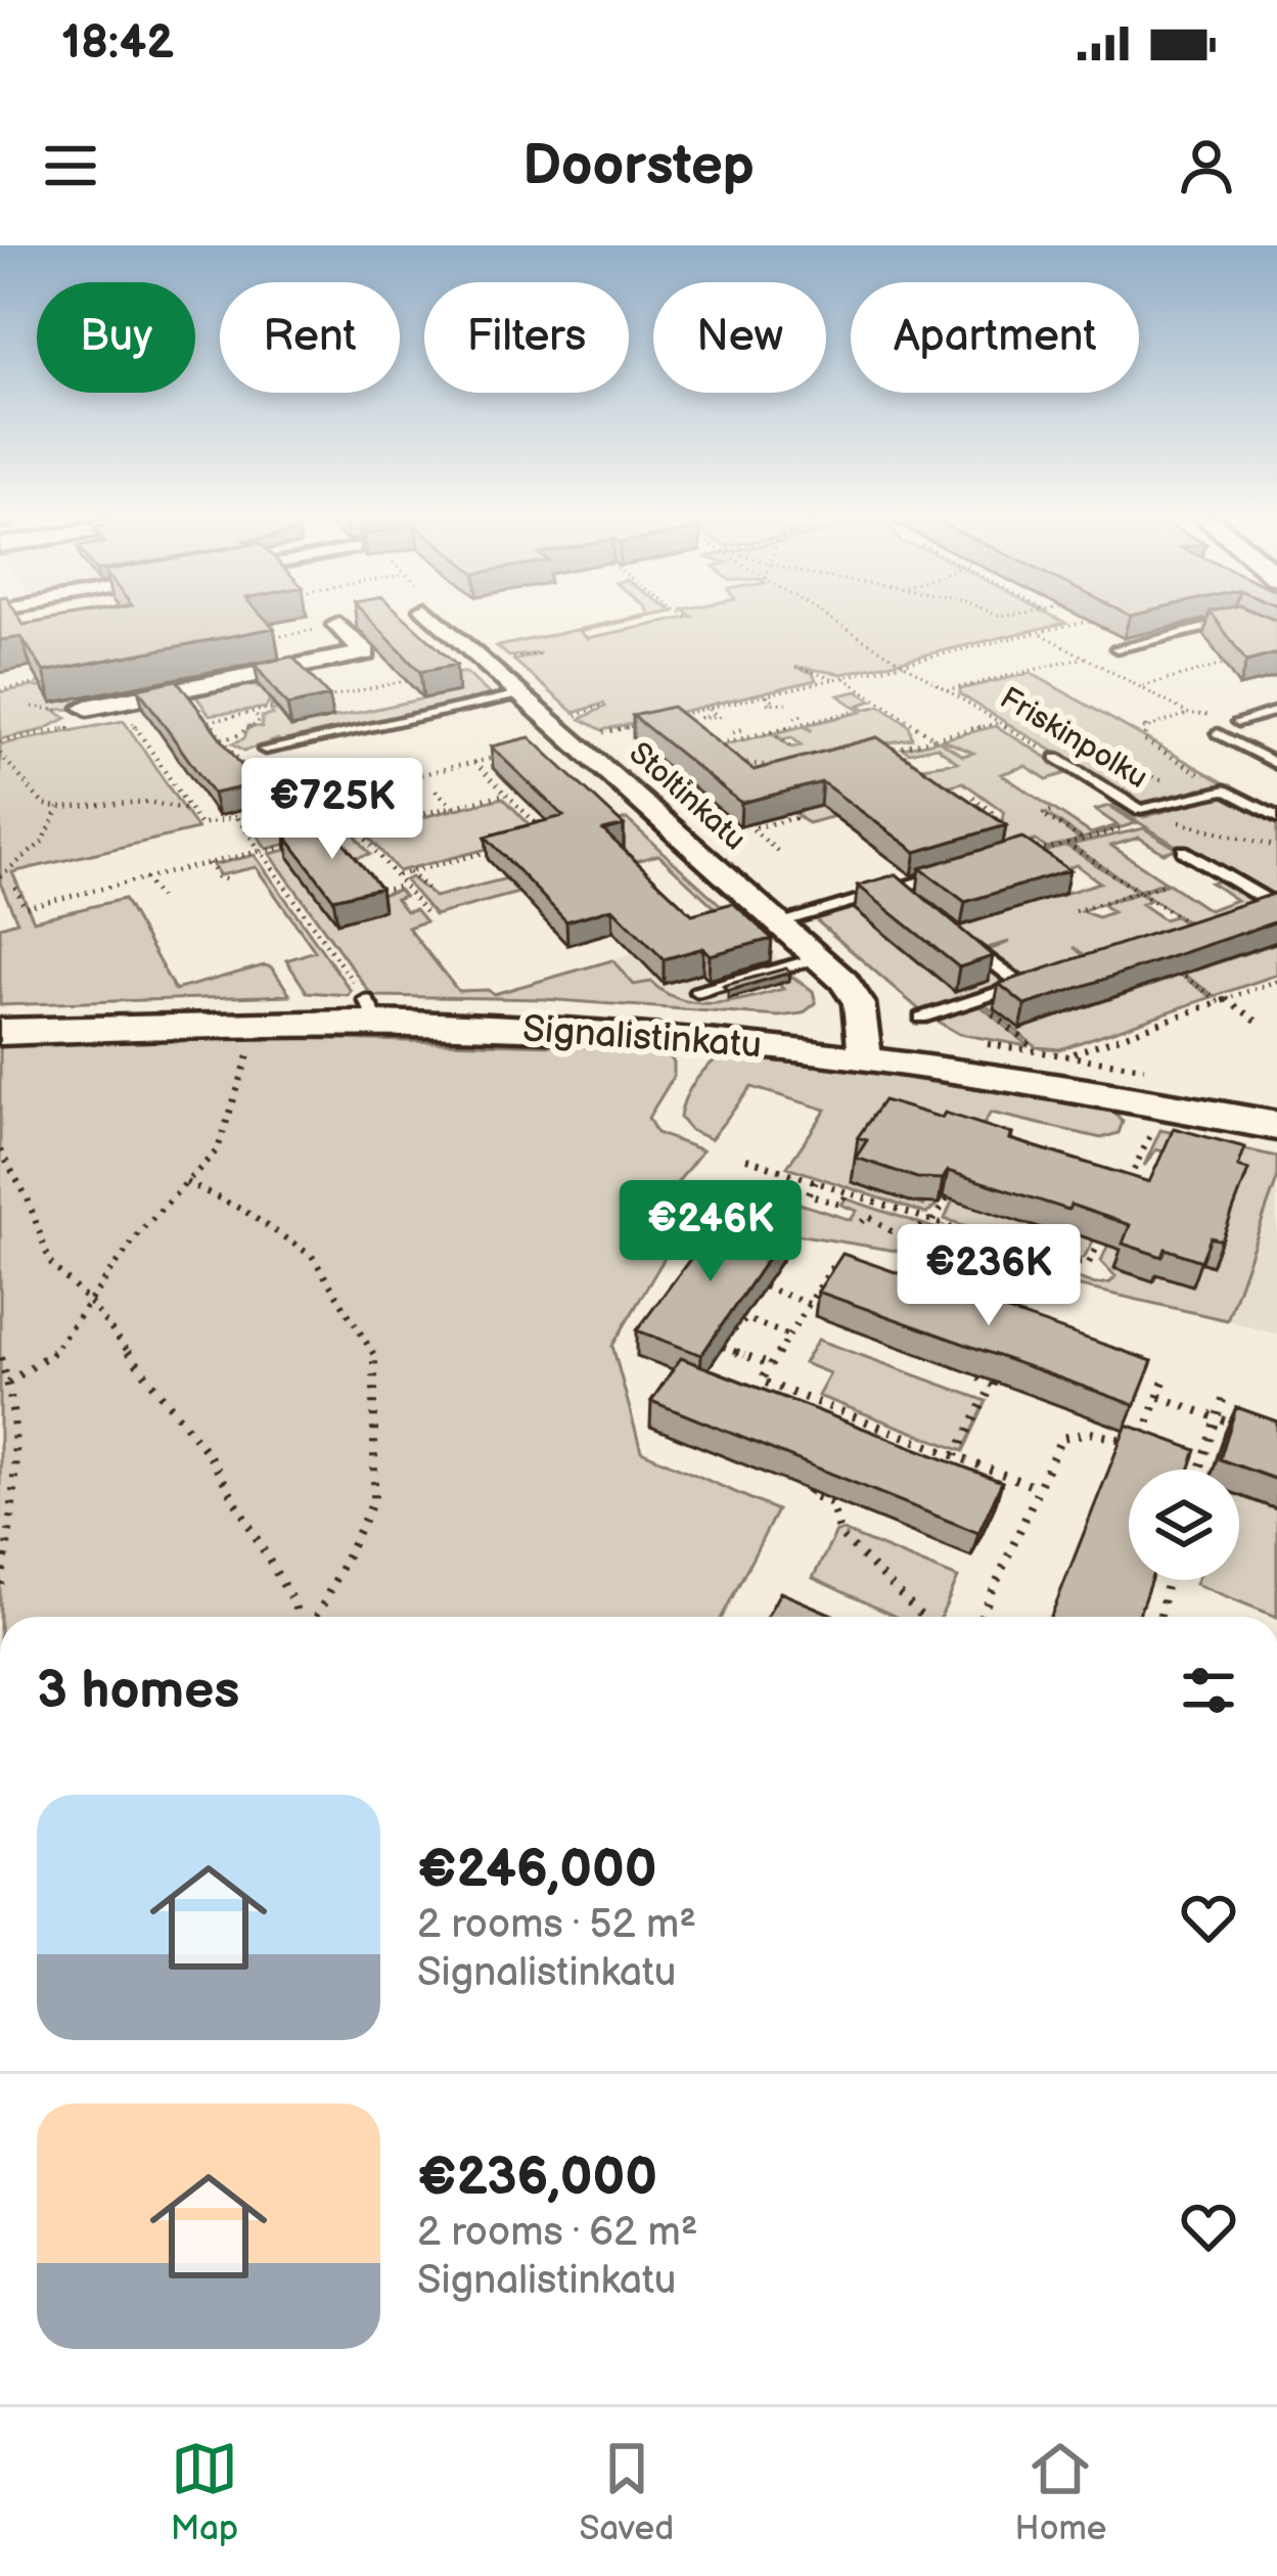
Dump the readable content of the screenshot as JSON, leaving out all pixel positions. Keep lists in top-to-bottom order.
{
  "streets": {
    "street": ["Stoltinkatu", "Signalistinkatu"],
    "lane": ["Friskinpolku"]
  },
  "crossings": [
    ["Stoltinkatu", "Signalistinkatu"]
  ],
  "page": {
    "status": "18:42",
    "header": "Doorstep",
    "chip": [
      "Buy",
      "Rent",
      "Filters",
      "New",
      "Apartment"
    ],
    "price": ["€725K", "€246K", "€236K"],
    "heading": "3 homes",
    "list": [
      {
        "name": "€246,000",
        "note": "2 rooms · 52 m² · Signalistinkatu"
      },
      {
        "name": "€236,000",
        "note": "2 rooms · 62 m² · Signalistinkatu"
      }
    ],
    "tabs": ["Map", "Saved", "Home"]
  }
}
